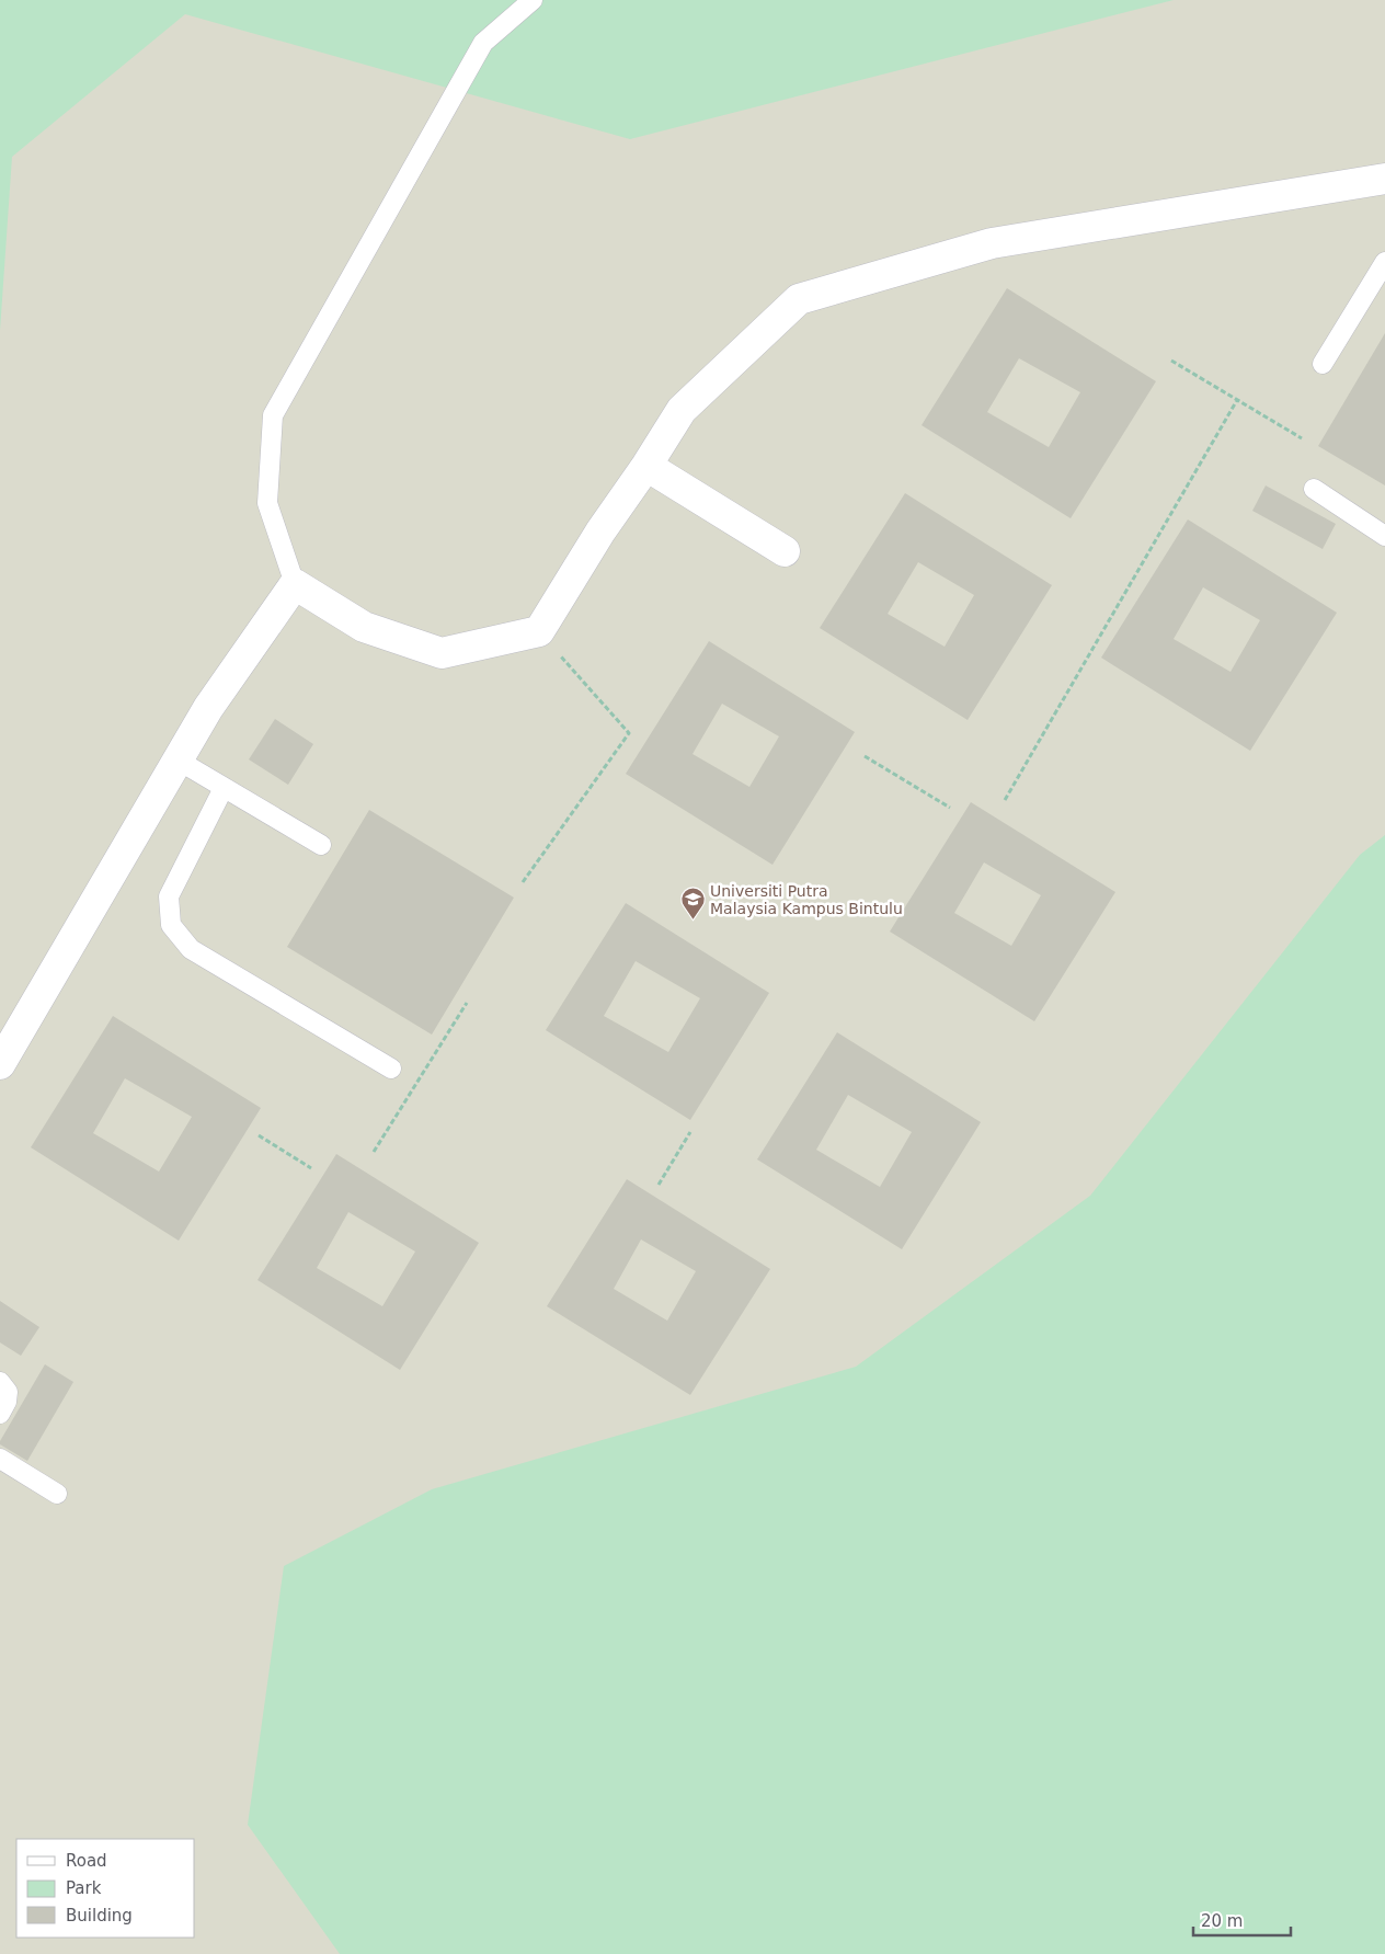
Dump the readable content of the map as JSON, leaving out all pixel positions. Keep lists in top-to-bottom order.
{
  "places": {
    "school or university": ["Universiti Putra Malaysia Kampus Bintulu"]
  },
  "legend": ["Road", "Park", "Building"],
  "scale_bar": "20 m"
}
